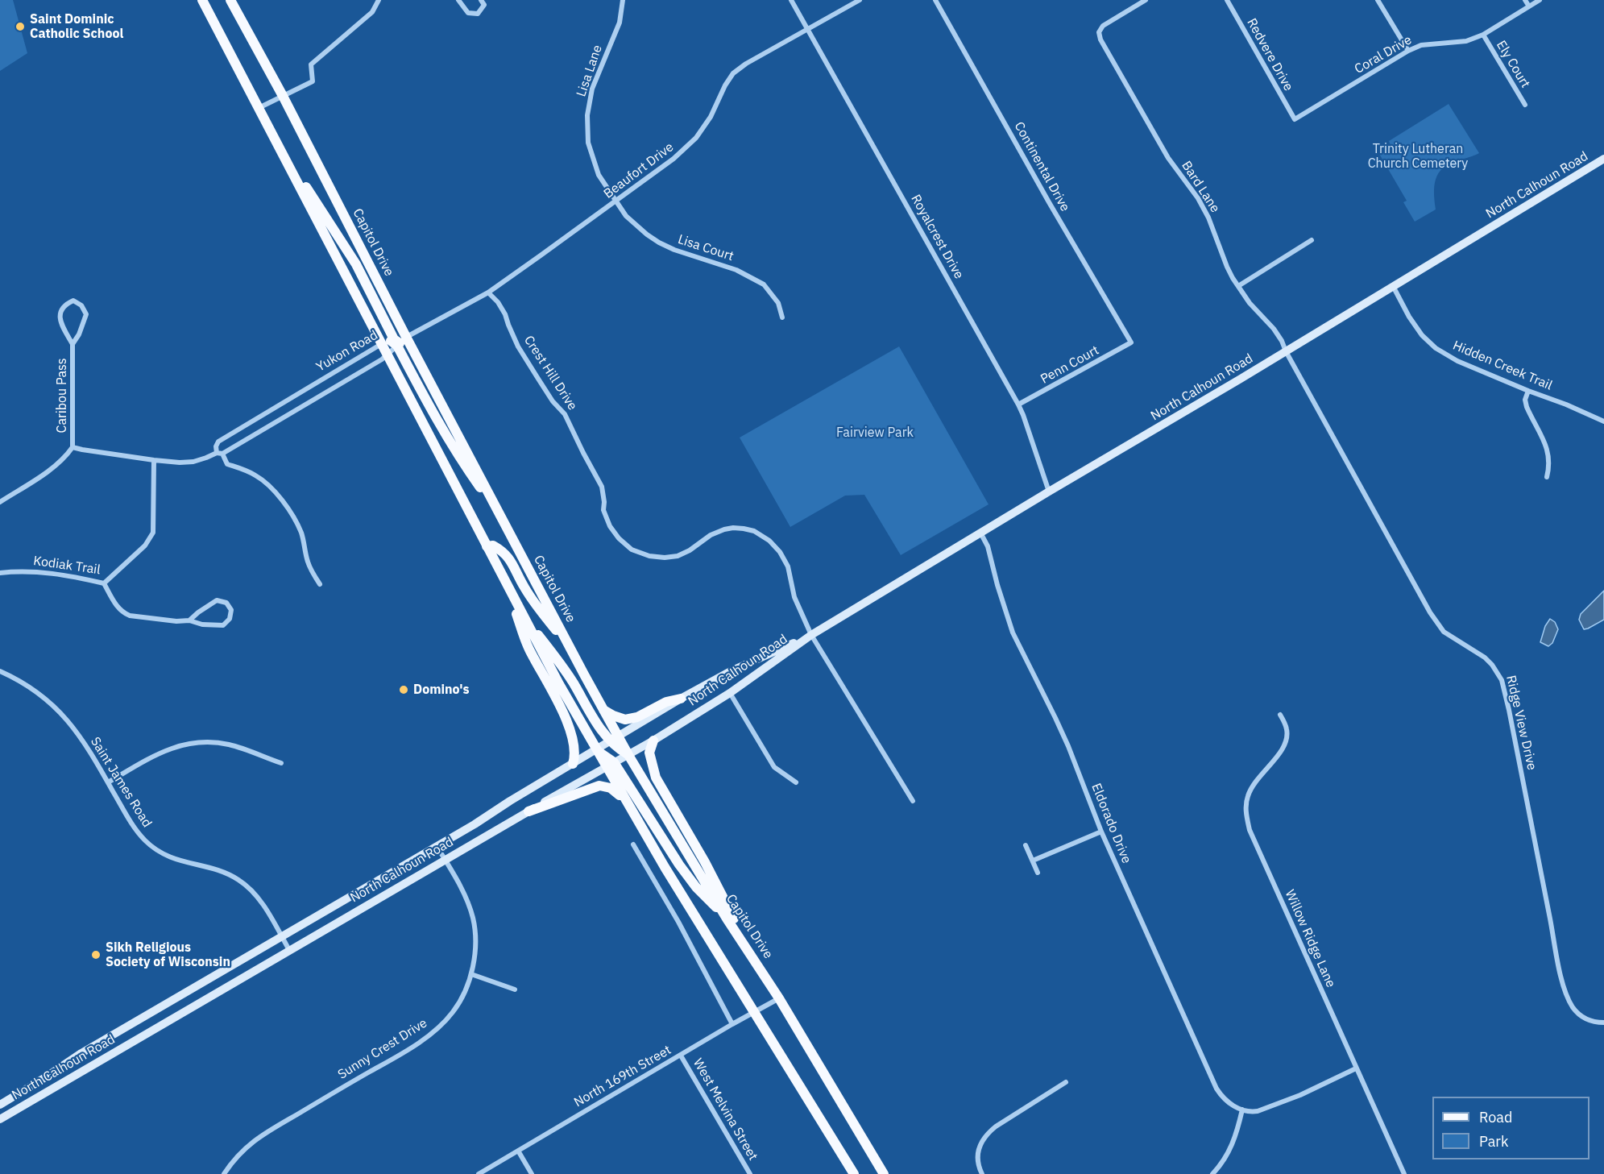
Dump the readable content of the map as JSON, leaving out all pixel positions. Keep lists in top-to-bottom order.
{
  "streets": {
    "main road": ["North Calhoun Road", "Capitol Drive"],
    "street": [
      "Redvere Drive",
      "Coral Drive",
      "Ely Court",
      "Lisa Lane",
      "Continental Drive",
      "Beaufort Drive",
      "Bard Lane",
      "Royalcrest Drive",
      "Lisa Court",
      "Yukon Road",
      "Penn Court",
      "Hidden Creek Trail",
      "Crest Hill Drive",
      "Caribou Pass",
      "Kodiak Trail",
      "Ridge View Drive",
      "Saint James Road",
      "Eldorado Drive",
      "Willow Ridge Lane",
      "Sunny Crest Drive",
      "North 169th Street",
      "West Melvina Street"
    ]
  },
  "crossings": [
    ["Redvere Drive", "Coral Drive"],
    ["Coral Drive", "Ely Court"],
    ["Lisa Lane", "Beaufort Drive"],
    ["Lisa Lane", "Lisa Court"],
    ["Continental Drive", "Penn Court"],
    ["Beaufort Drive", "Royalcrest Drive"],
    ["Beaufort Drive", "Capitol Drive"],
    ["Beaufort Drive", "Lisa Court"],
    ["Beaufort Drive", "Yukon Road"],
    ["Beaufort Drive", "Crest Hill Drive"],
    ["North Calhoun Road", "Bard Lane"],
    ["North Calhoun Road", "Royalcrest Drive"],
    ["North Calhoun Road", "Capitol Drive"],
    ["North Calhoun Road", "Hidden Creek Trail"],
    ["North Calhoun Road", "Crest Hill Drive"],
    ["North Calhoun Road", "Ridge View Drive"],
    ["North Calhoun Road", "Saint James Road"],
    ["North Calhoun Road", "Eldorado Drive"],
    ["North Calhoun Road", "Sunny Crest Drive"],
    ["Bard Lane", "Ridge View Drive"],
    ["Royalcrest Drive", "Penn Court"],
    ["Capitol Drive", "Yukon Road"],
    ["Capitol Drive", "North 169th Street"],
    ["Yukon Road", "Caribou Pass"],
    ["Yukon Road", "Kodiak Trail"],
    ["North 169th Street", "West Melvina Street"]
  ],
  "parks": ["Trinity Lutheran Church Cemetery", "Fairview Park"],
  "places": ["Saint Dominic Catholic School", "Domino's", "Sikh Religious Society of Wisconsin"],
  "legend": ["Road", "Park"]
}
